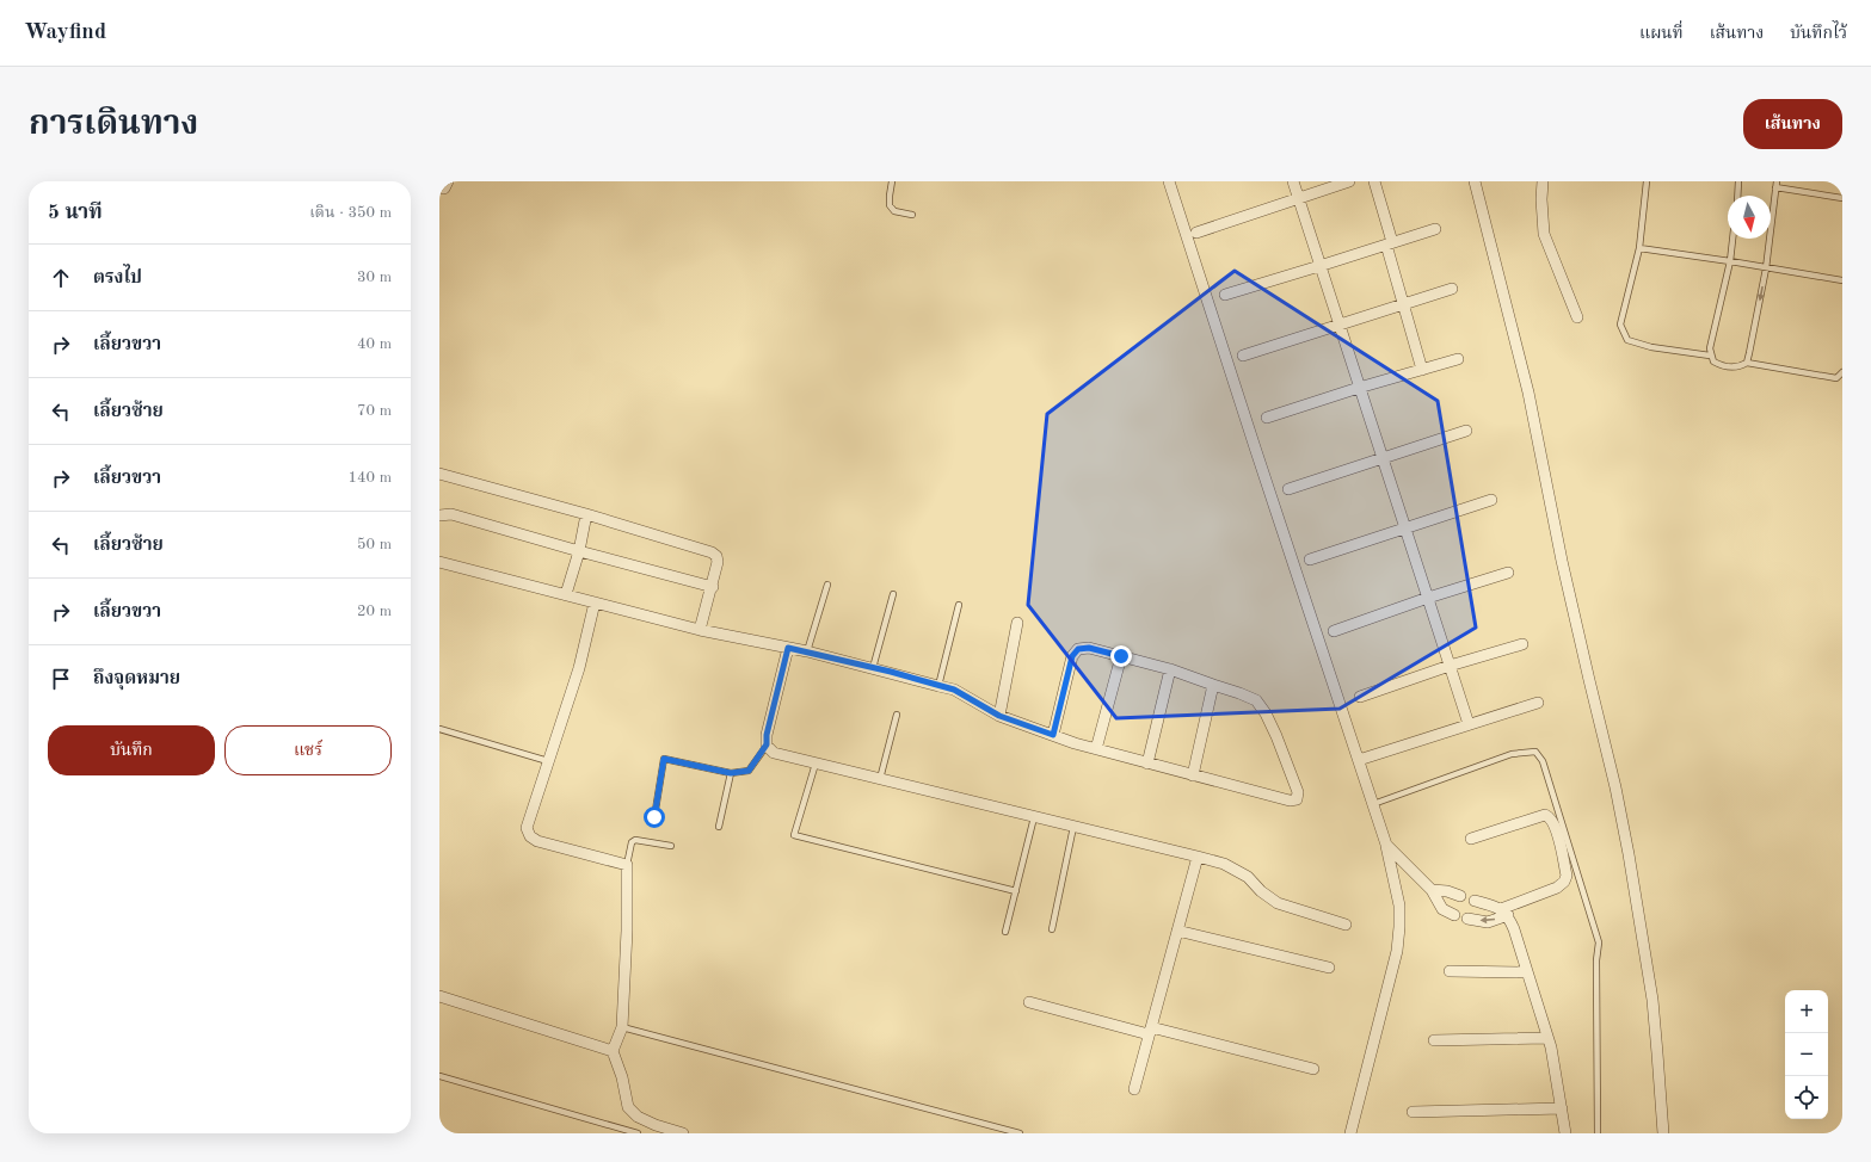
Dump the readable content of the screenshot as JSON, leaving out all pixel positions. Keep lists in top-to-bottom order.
{
  "north": "bottom",
  "page": {
    "header": "Wayfind",
    "nav": ["แผนที่", "เส้นทาง", "บันทึกไว้"],
    "title": "การเดินทาง",
    "buttons": [
      "เส้นทาง",
      ["บันทึก", "แชร์"]
    ],
    "heading": ["5 นาที", "เดิน · 350 m"],
    "list": [
      ["ตรงไป", "30 m"],
      ["เลี้ยวขวา", "40 m"],
      ["เลี้ยวซ้าย", "70 m"],
      ["เลี้ยวขวา", "140 m"],
      ["เลี้ยวซ้าย", "50 m"],
      ["เลี้ยวขวา", "20 m"],
      "ถึงจุดหมาย"
    ],
    "map_buttons": ["+", "−"]
  }
}
